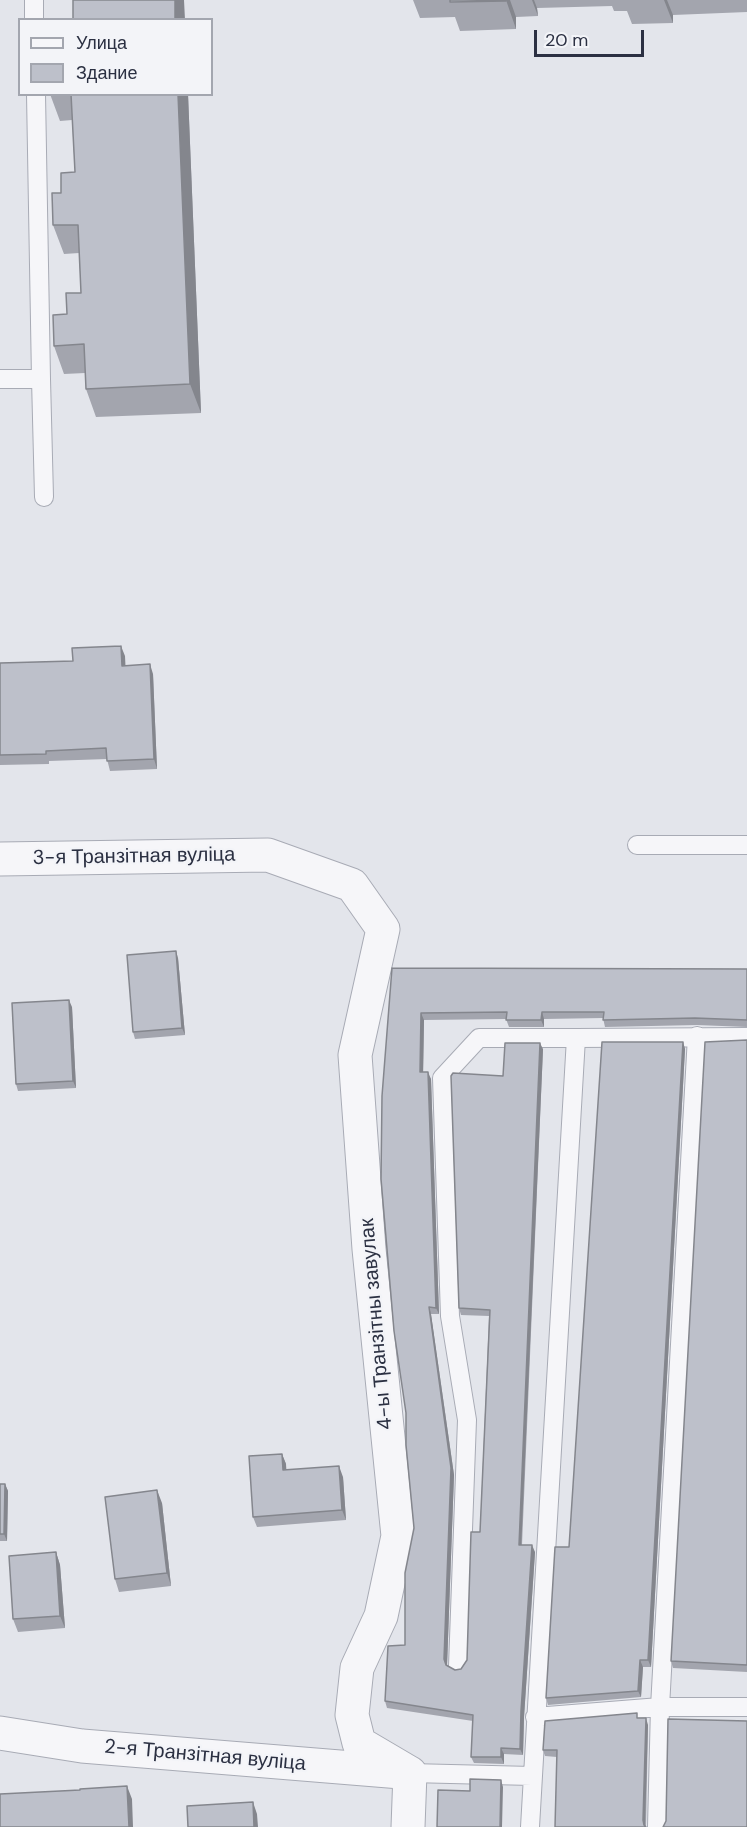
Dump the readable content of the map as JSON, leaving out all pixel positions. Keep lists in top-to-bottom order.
{
  "streets": {
    "street": ["3-я Транзітная вуліца", "4-ы Транзітны завулак", "2-я Транзітная вуліца"]
  },
  "crossings": [
    ["3-я Транзітная вуліца", "4-ы Транзітны завулак"],
    ["4-ы Транзітны завулак", "2-я Транзітная вуліца"]
  ],
  "legend": ["Улица", "Здание"],
  "scale_bar": "20 m"
}
